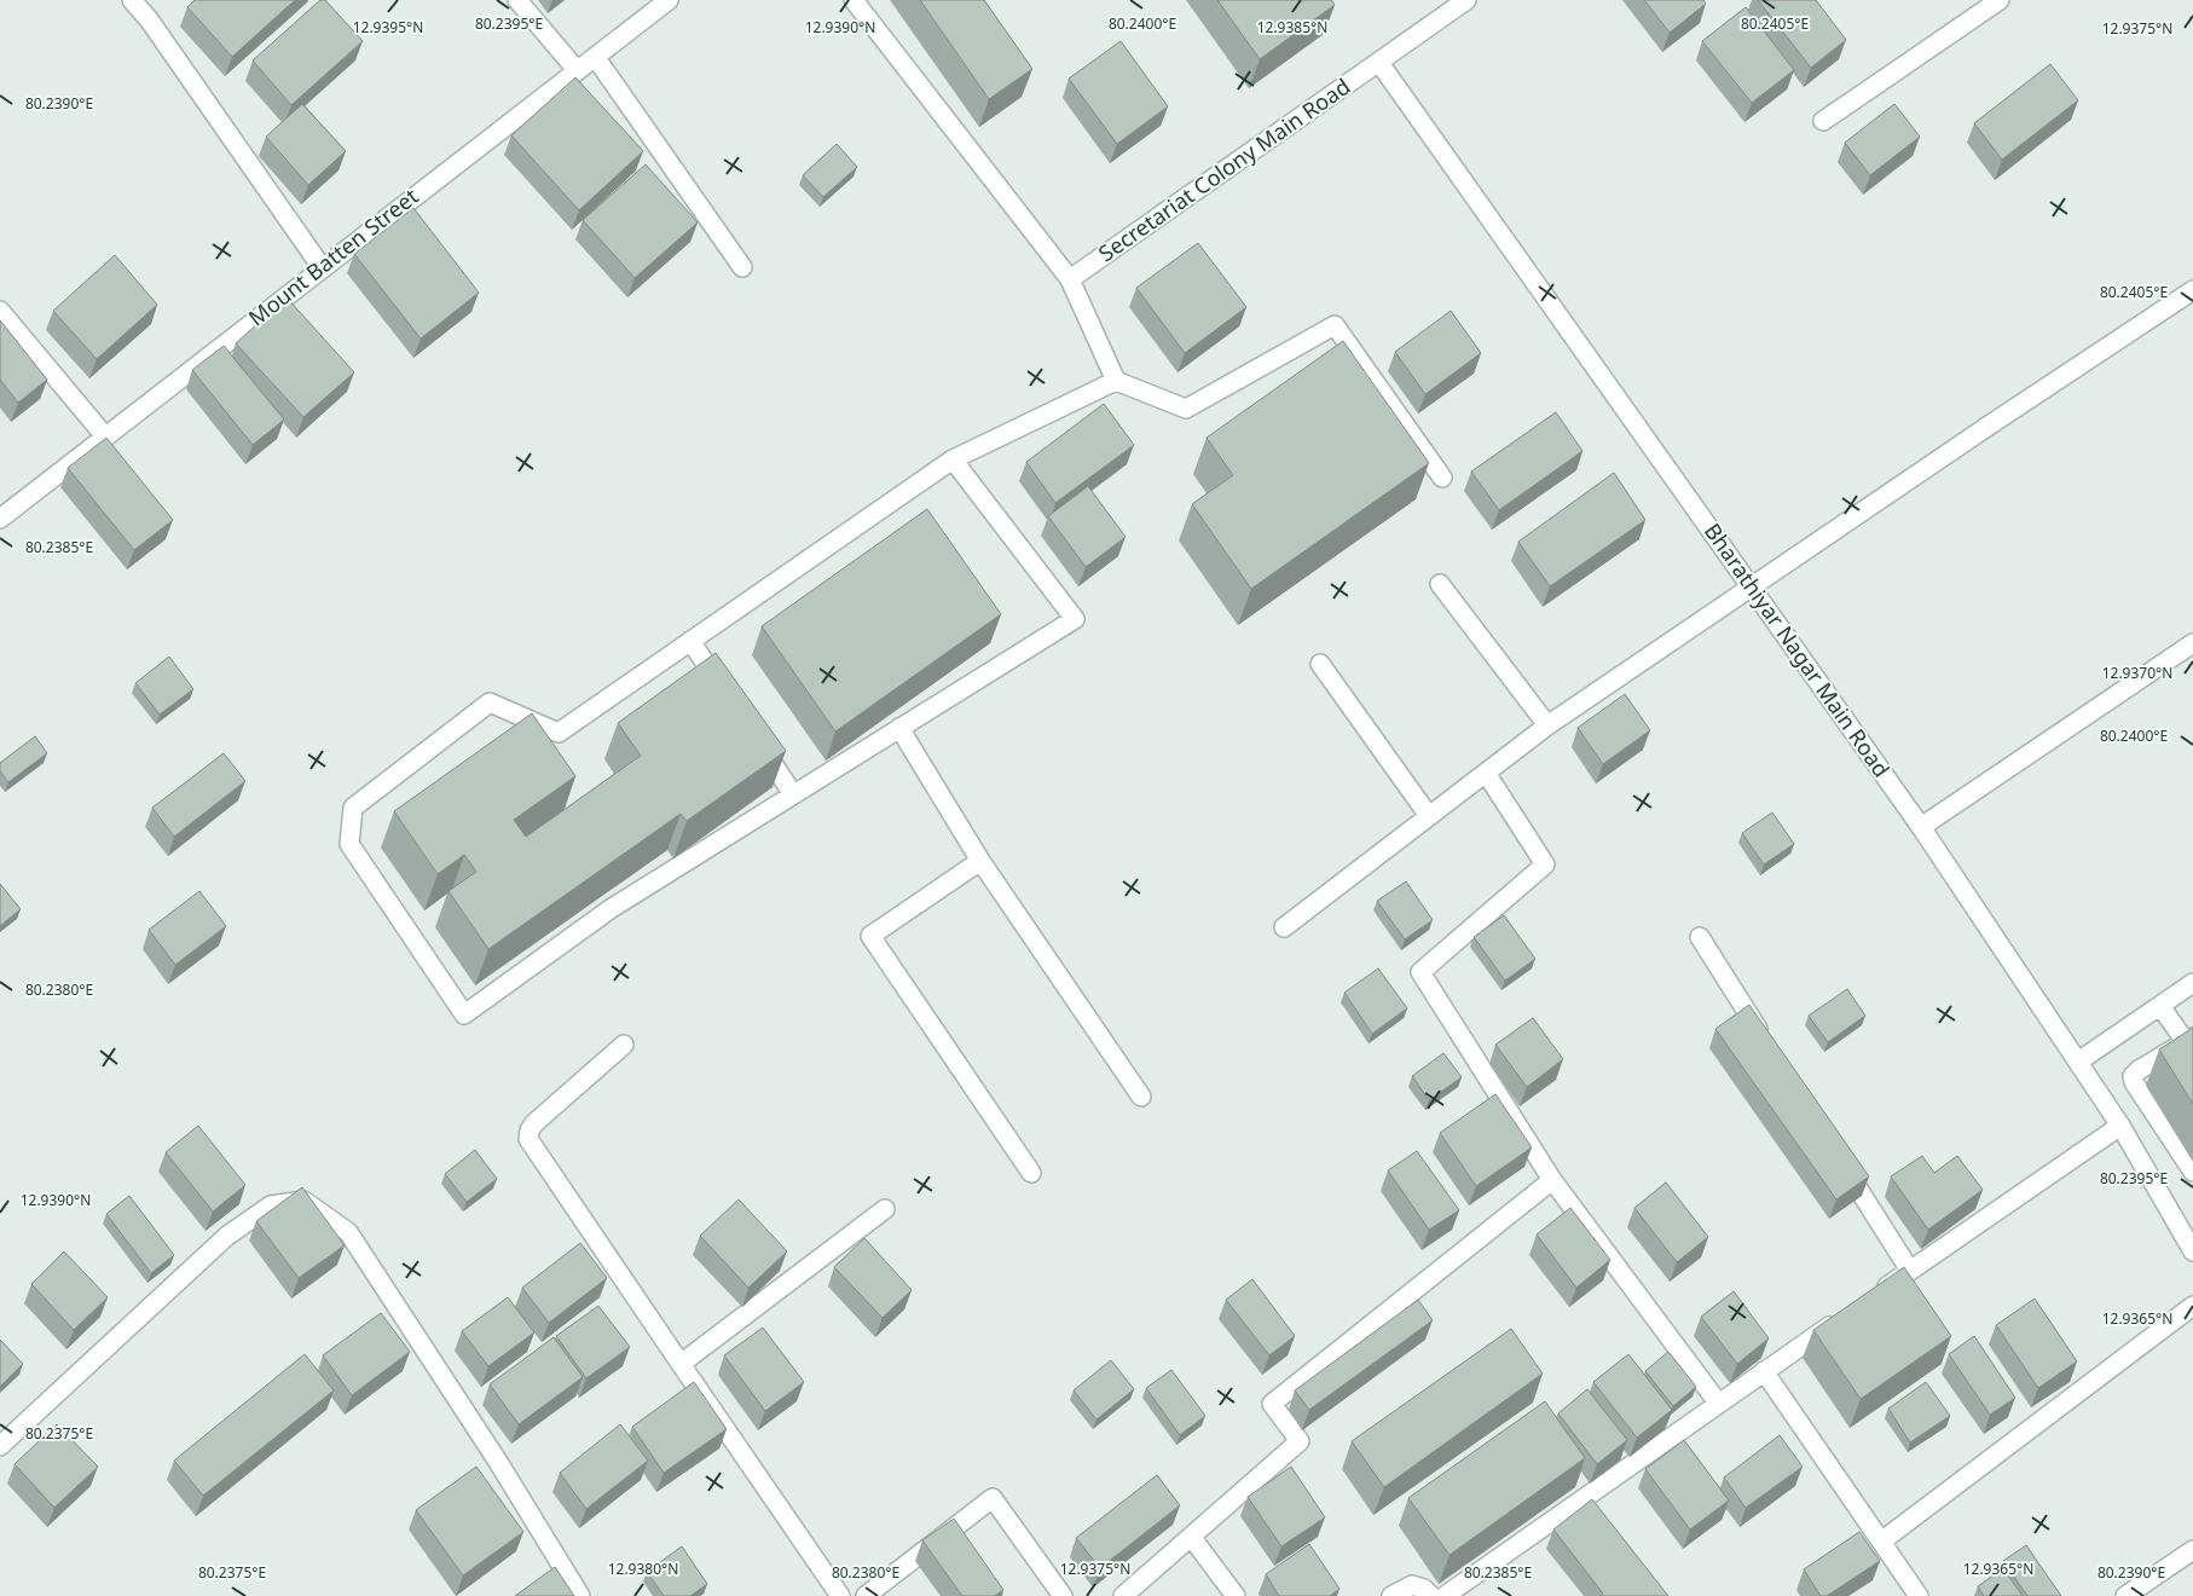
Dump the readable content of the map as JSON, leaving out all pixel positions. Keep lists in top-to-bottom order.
{
  "streets": {
    "street": ["Secretariat Colony Main Road", "Mount Batten Street", "Bharathiyar Nagar Main Road"]
  },
  "crossings": [
    ["Secretariat Colony Main Road", "Bharathiyar Nagar Main Road"]
  ],
  "coordinates": [
    "80.2395°E",
    "80.2400°E",
    "80.2405°E",
    "12.9395°N",
    "12.9390°N",
    "12.9385°N",
    "12.9375°N",
    "80.2390°E",
    "80.2385°E",
    "12.9370°N",
    "80.2380°E",
    "12.9365°N",
    "80.2375°E",
    "12.9380°N"
  ]
}
